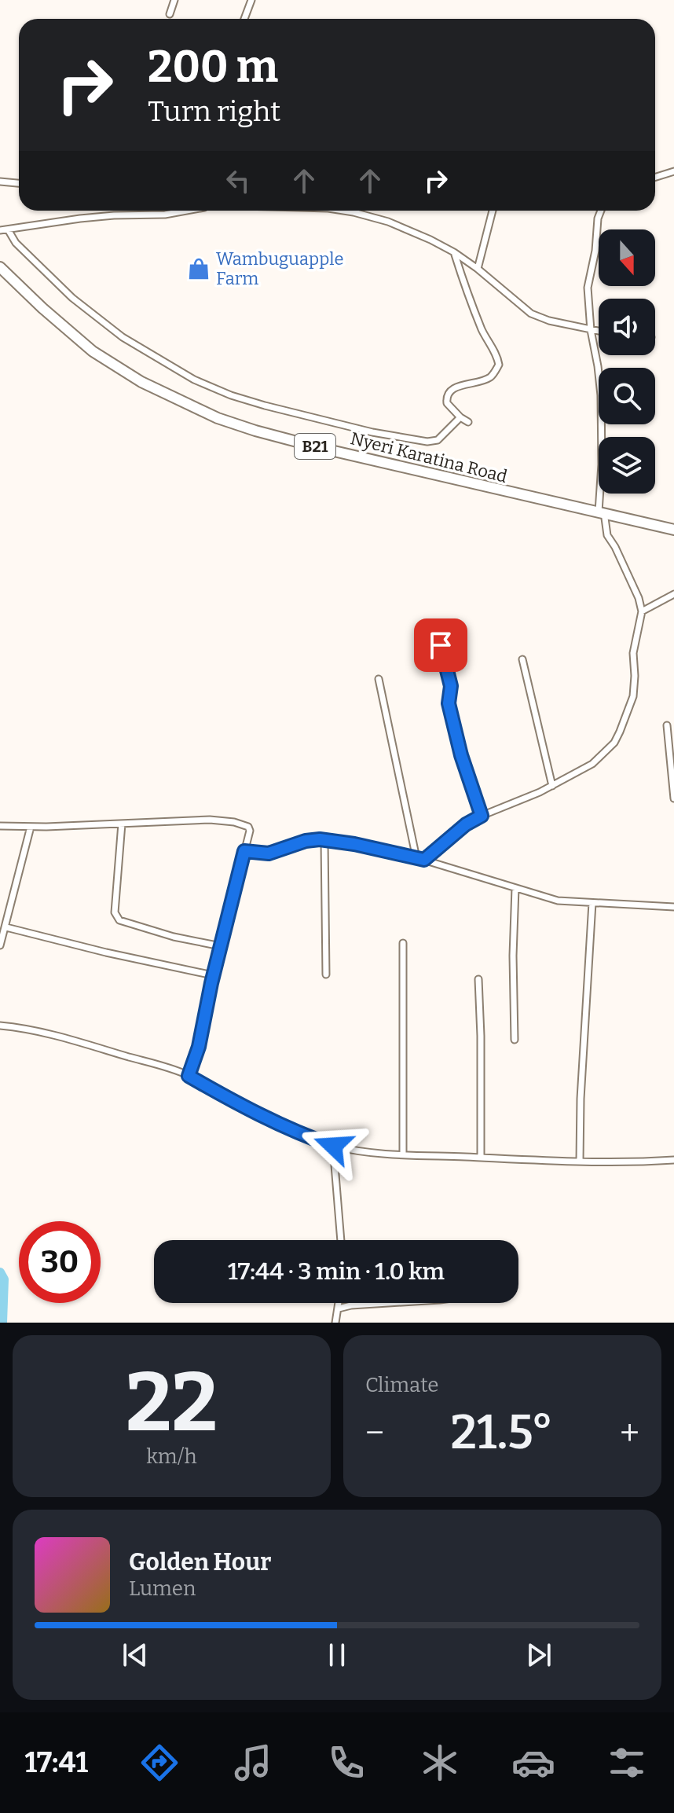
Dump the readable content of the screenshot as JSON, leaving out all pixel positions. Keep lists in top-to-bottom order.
{
  "streets": {
    "highway": ["B21", "Nyeri Karatina Road"]
  },
  "places": {
    "shop": ["Wambuguapple Farm"]
  },
  "north": "bottom",
  "page": {
    "turn": ["200 m", "Turn right"],
    "limit": "30",
    "trip": "17:44 · 3 min · 1.0 km",
    "tile": [
      ["22", "km/h"],
      "Climate"
    ],
    "heat": ["−", "21.5°", "+"],
    "song": ["Golden Hour", "Lumen"],
    "tabs": "17:41"
  }
}
